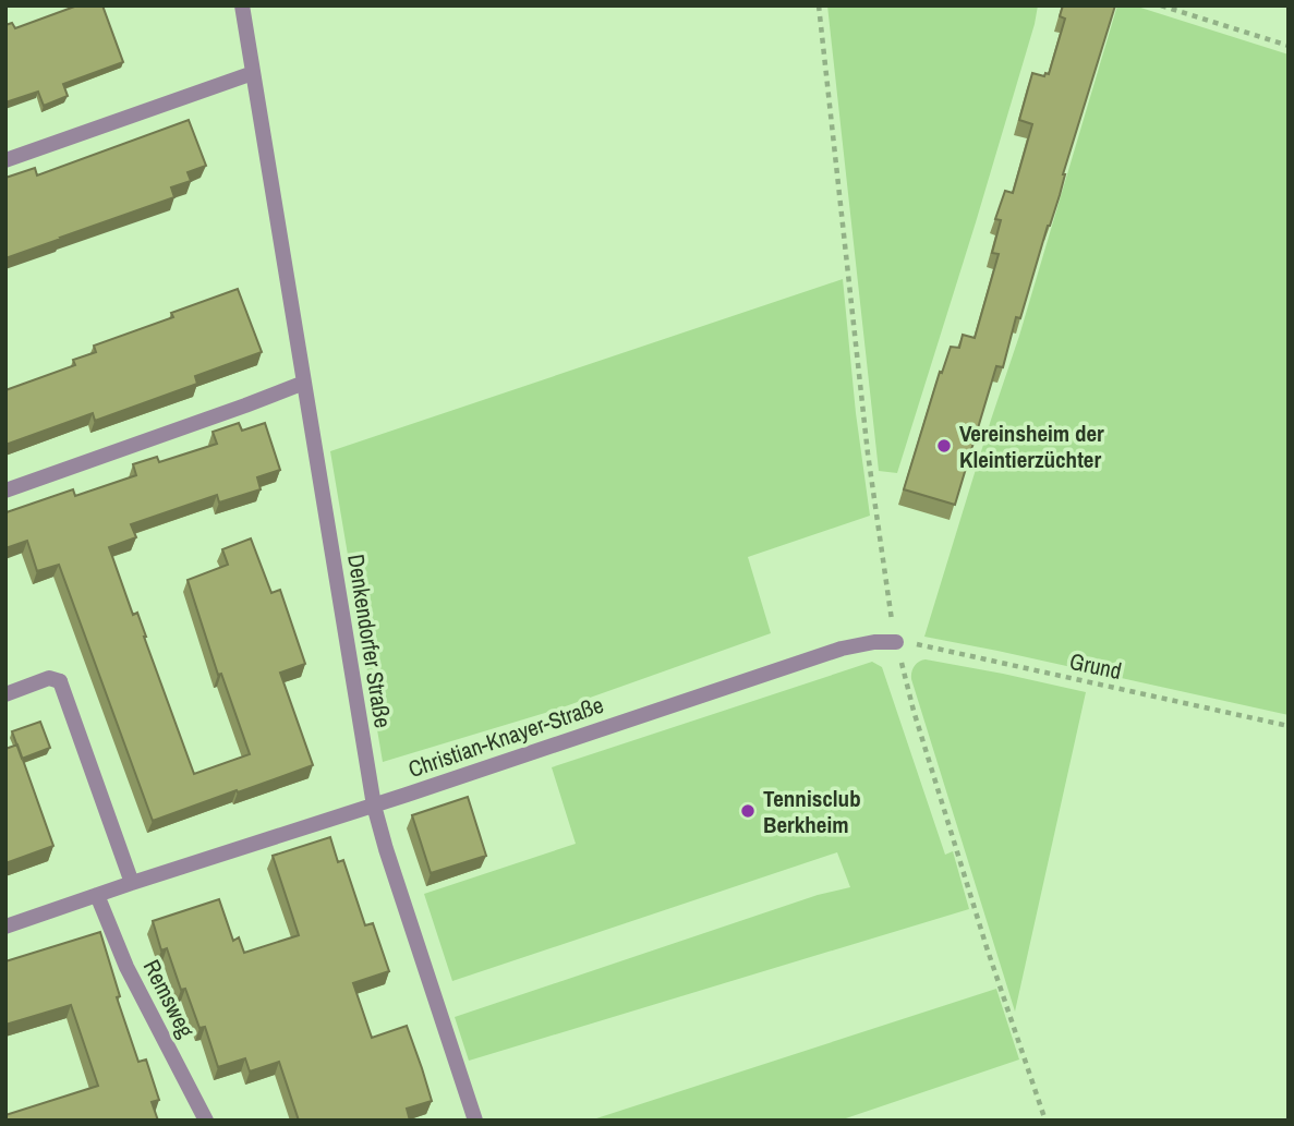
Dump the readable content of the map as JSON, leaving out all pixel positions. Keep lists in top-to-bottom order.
{
  "streets": {
    "street": ["Denkendorfer Straße", "Christian-Knayer-Straße", "Remsweg"],
    "path": ["Grund"]
  },
  "crossings": [
    ["Denkendorfer Straße", "Christian-Knayer-Straße"],
    ["Grund", "Christian-Knayer-Straße"],
    ["Christian-Knayer-Straße", "Remsweg"]
  ],
  "places": ["Vereinsheim der Kleintierzüchter", "Tennisclub Berkheim"]
}
